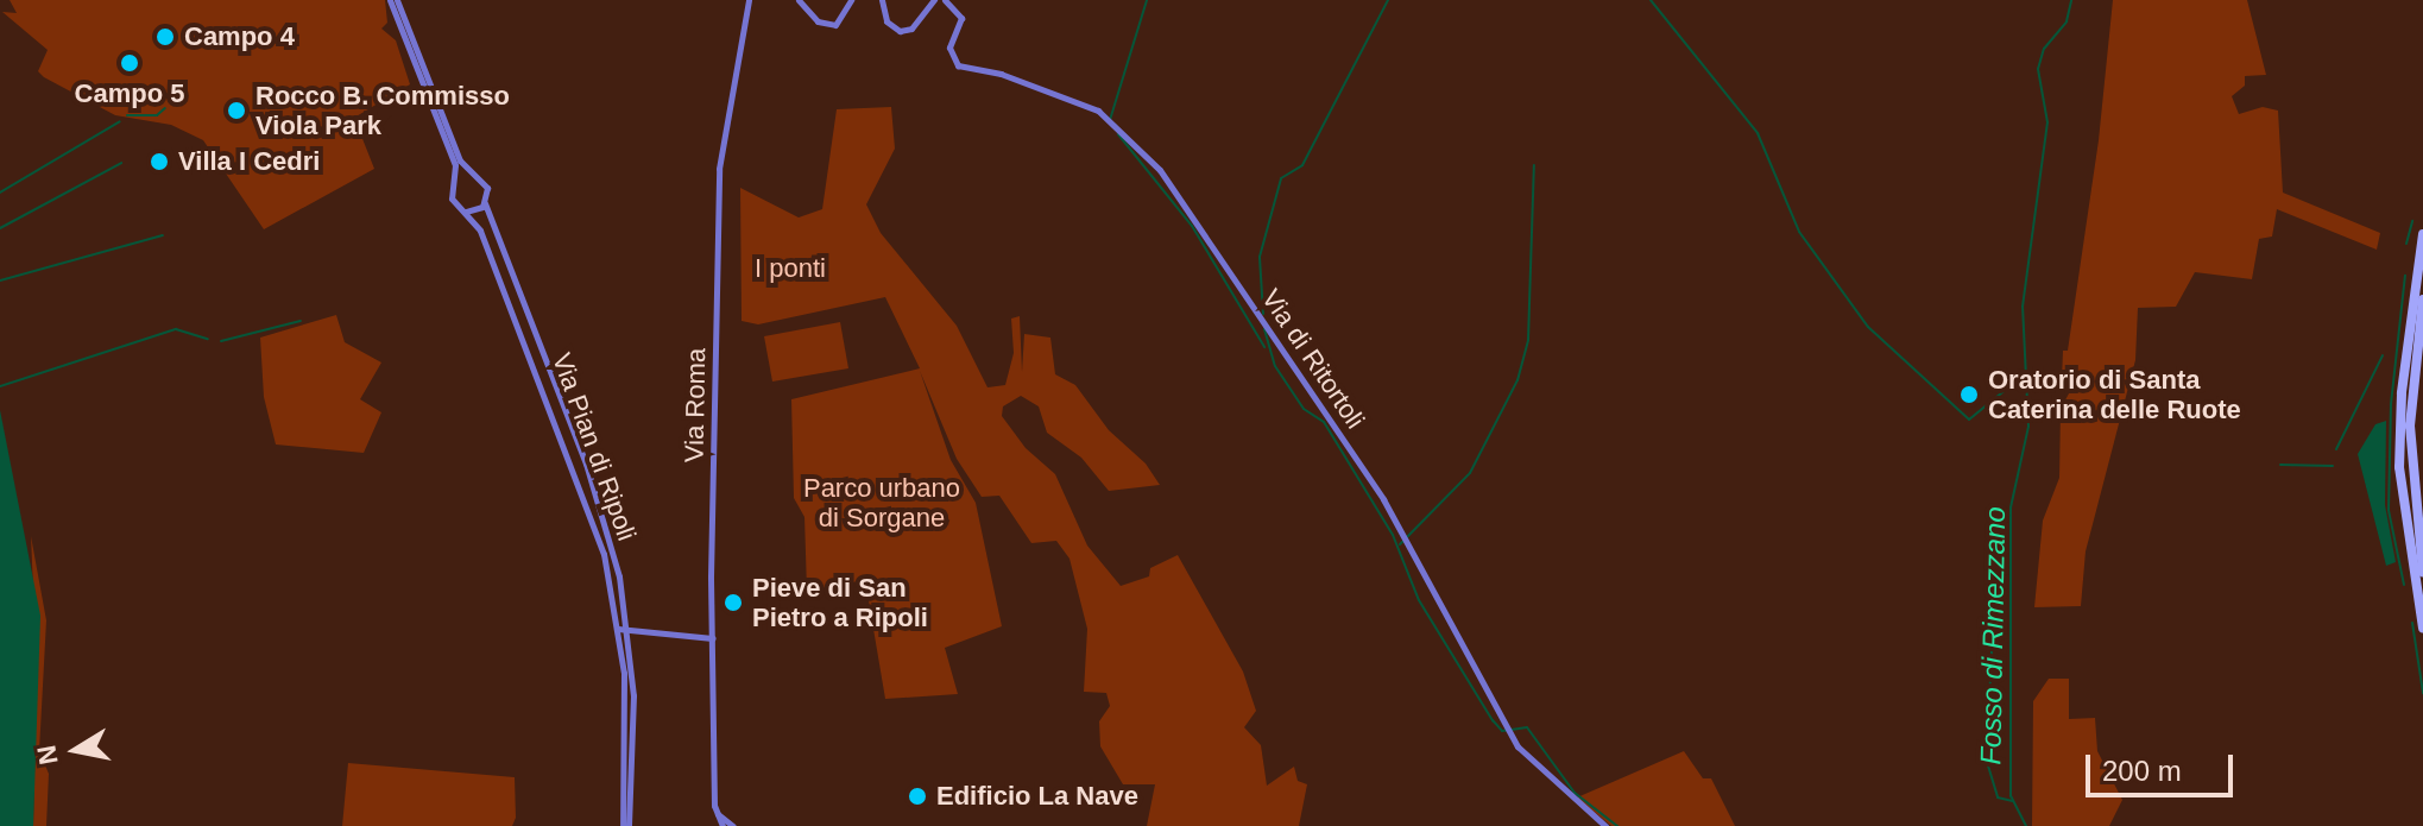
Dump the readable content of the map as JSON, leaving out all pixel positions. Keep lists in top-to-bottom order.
{
  "streets": {
    "street": ["Via di Ritortoli", "Via Roma", "Via Pian di Ripoli"]
  },
  "water": ["Fosso di Rimezzano"],
  "parks": ["I ponti", "Parco urbano di Sorgane"],
  "places": [
    "Campo 4",
    "Campo 5",
    "Rocco B. Commisso Viola Park",
    "Villa I Cedri",
    "Oratorio di Santa Caterina delle Ruote",
    "Pieve di San Pietro a Ripoli",
    "Edificio La Nave"
  ],
  "scale_bar": "200 m",
  "north": "left"
}
